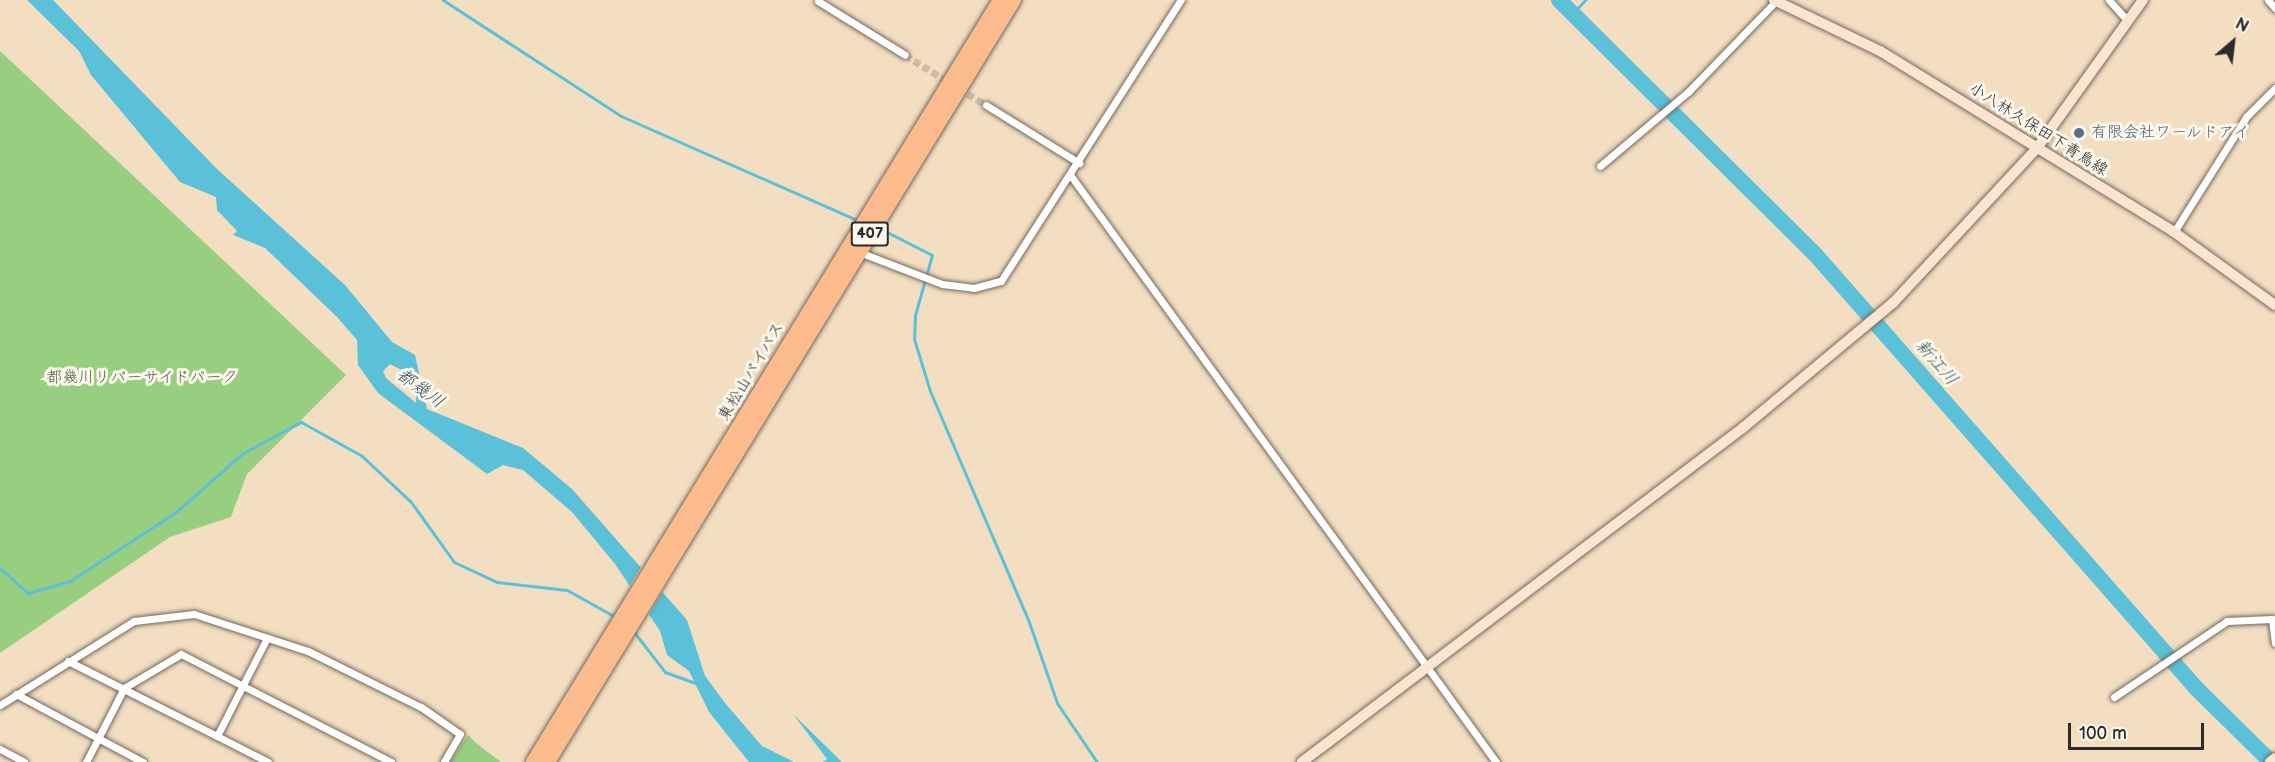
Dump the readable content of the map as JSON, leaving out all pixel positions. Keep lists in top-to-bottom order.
{
  "streets": {
    "highway": ["407", "東松山バイパス"],
    "street": ["小八林久保田下青鳥線"]
  },
  "water": ["新江川", "都幾川"],
  "parks": ["都幾川リバーサイドパーク"],
  "places": ["有限会社ワールドアイ"],
  "scale_bar": "100 m",
  "north": "top right"
}
